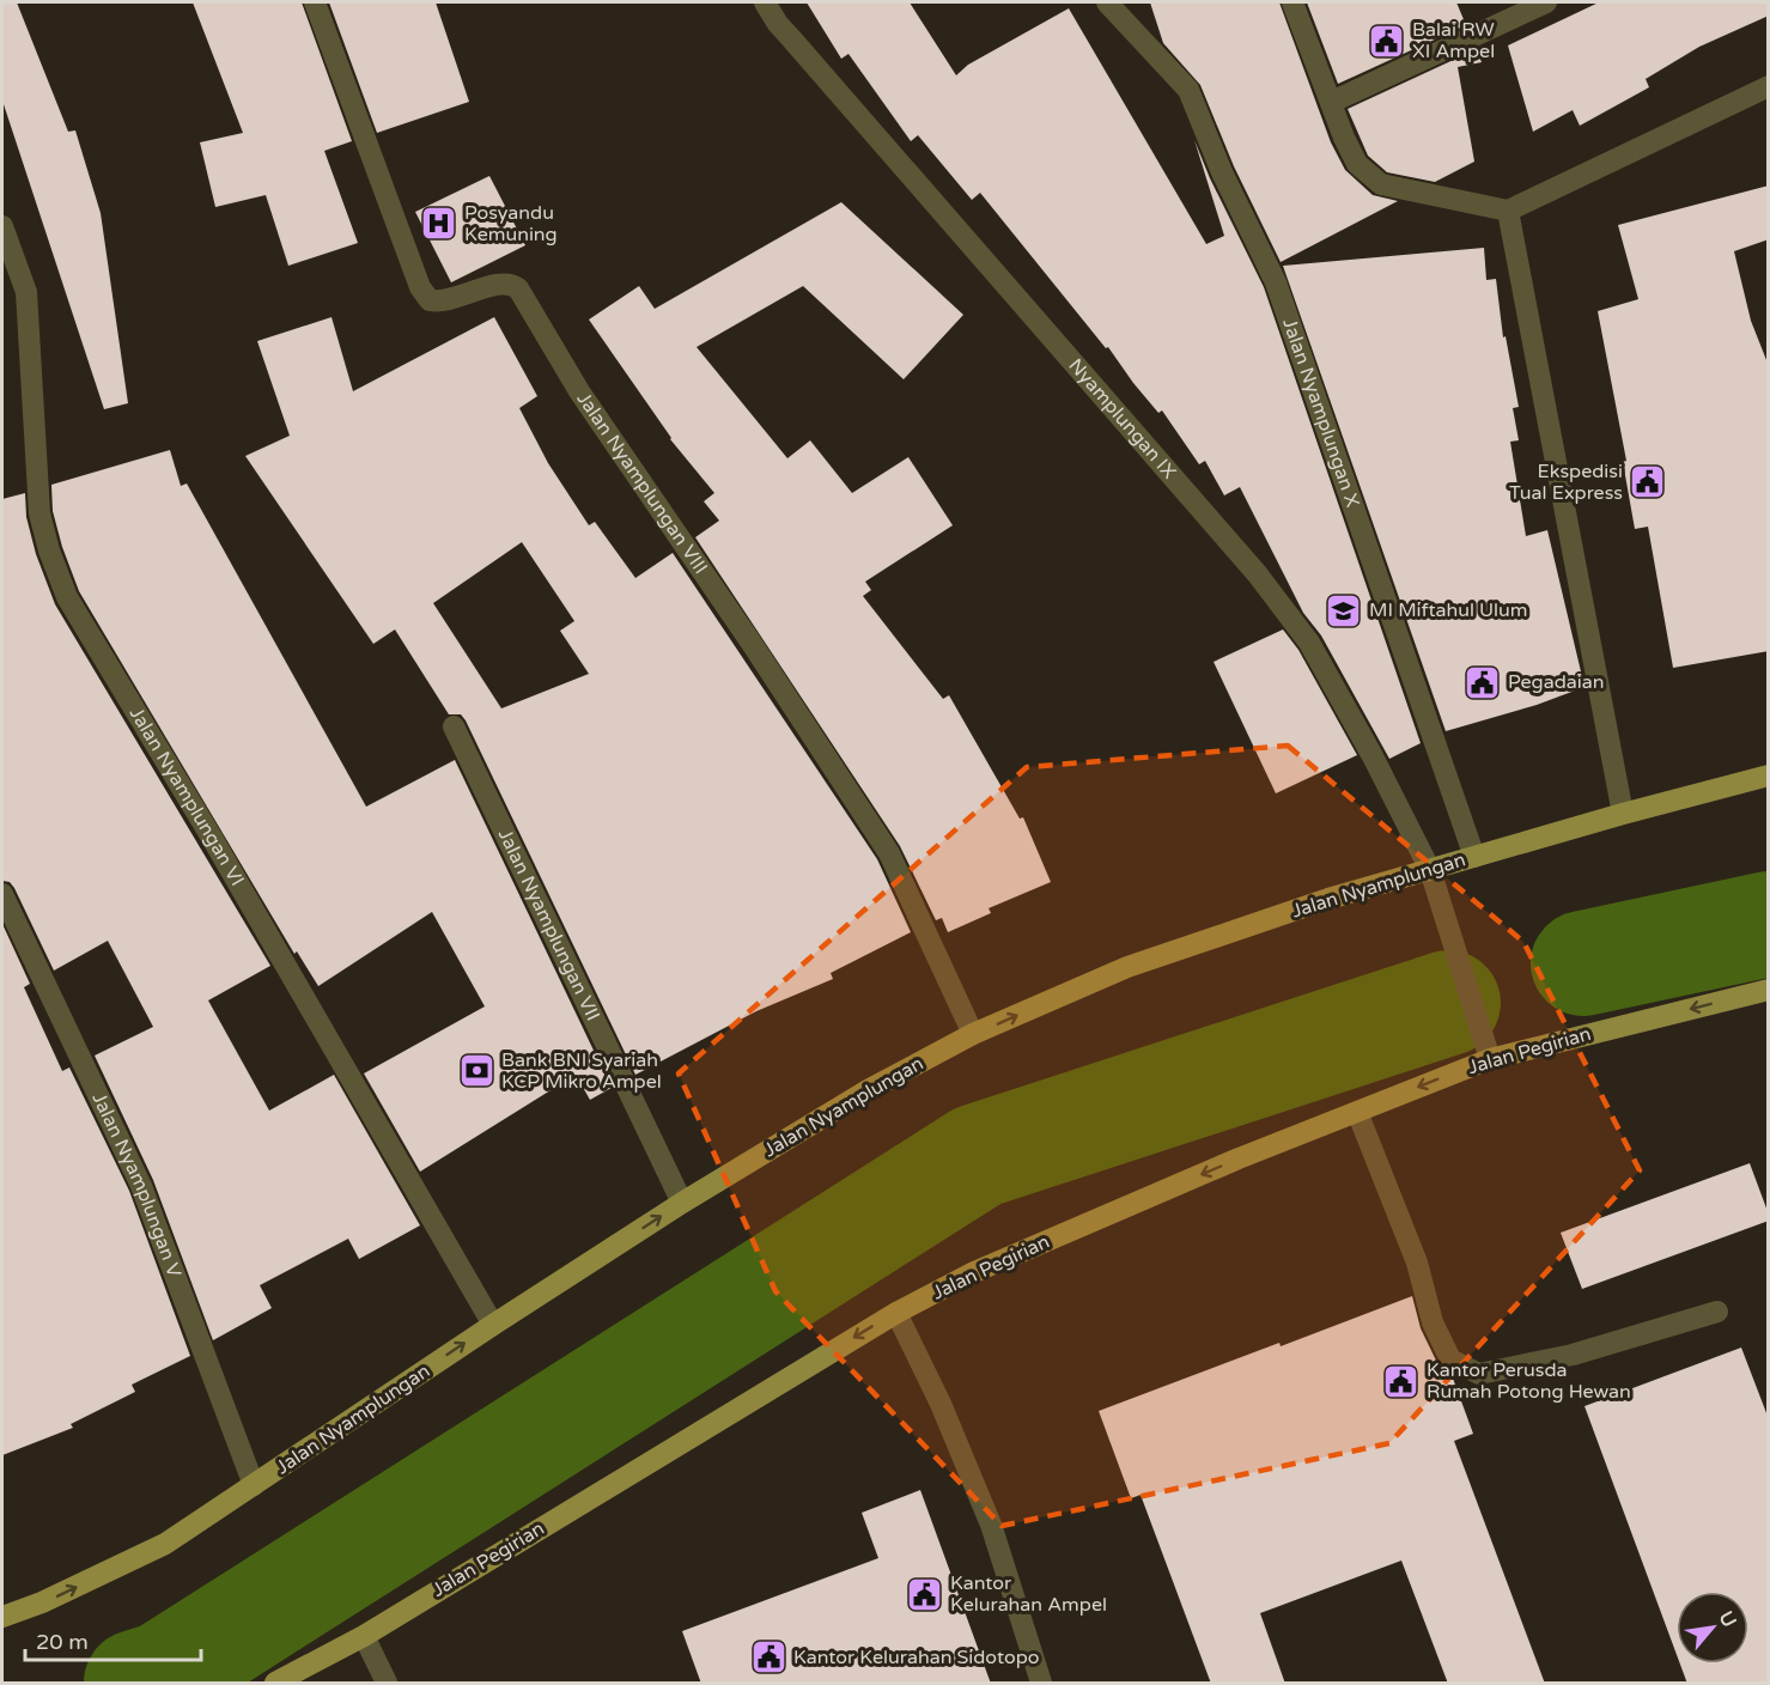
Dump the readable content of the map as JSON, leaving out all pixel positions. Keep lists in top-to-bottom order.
{
  "streets": {
    "main road": ["Jalan Nyamplungan", "Jalan Pegirian"],
    "street": [
      "Jalan Nyamplungan X",
      "Nyamplungan IX",
      "Jalan Nyamplungan VIII",
      "Jalan Nyamplungan VI",
      "Jalan Nyamplungan VII",
      "Jalan Nyamplungan V"
    ]
  },
  "crossings": [
    ["Jalan Nyamplungan X", "Jalan Nyamplungan"],
    ["Nyamplungan IX", "Jalan Nyamplungan"],
    ["Nyamplungan IX", "Jalan Pegirian"],
    ["Jalan Nyamplungan VIII", "Jalan Nyamplungan"],
    ["Jalan Nyamplungan VI", "Jalan Nyamplungan"],
    ["Jalan Nyamplungan", "Jalan Nyamplungan VII"],
    ["Jalan Nyamplungan", "Jalan Nyamplungan V"]
  ],
  "one_way": ["Jalan Nyamplungan", "Jalan Pegirian"],
  "places": {
    "public building": [
      "Balai RW XI Ampel",
      "Ekspedisi Tual Express",
      "Pegadaian",
      "Kantor Perusda Rumah Potong Hewan",
      "Kantor Kelurahan Ampel",
      "Kantor Kelurahan Sidotopo"
    ],
    "hospital": ["Posyandu Kemuning"],
    "school or university": ["MI Miftahul Ulum"],
    "bank": ["Bank BNI Syariah KCP Mikro Ampel"]
  },
  "scale_bar": "20 m",
  "north": "top right"
}
